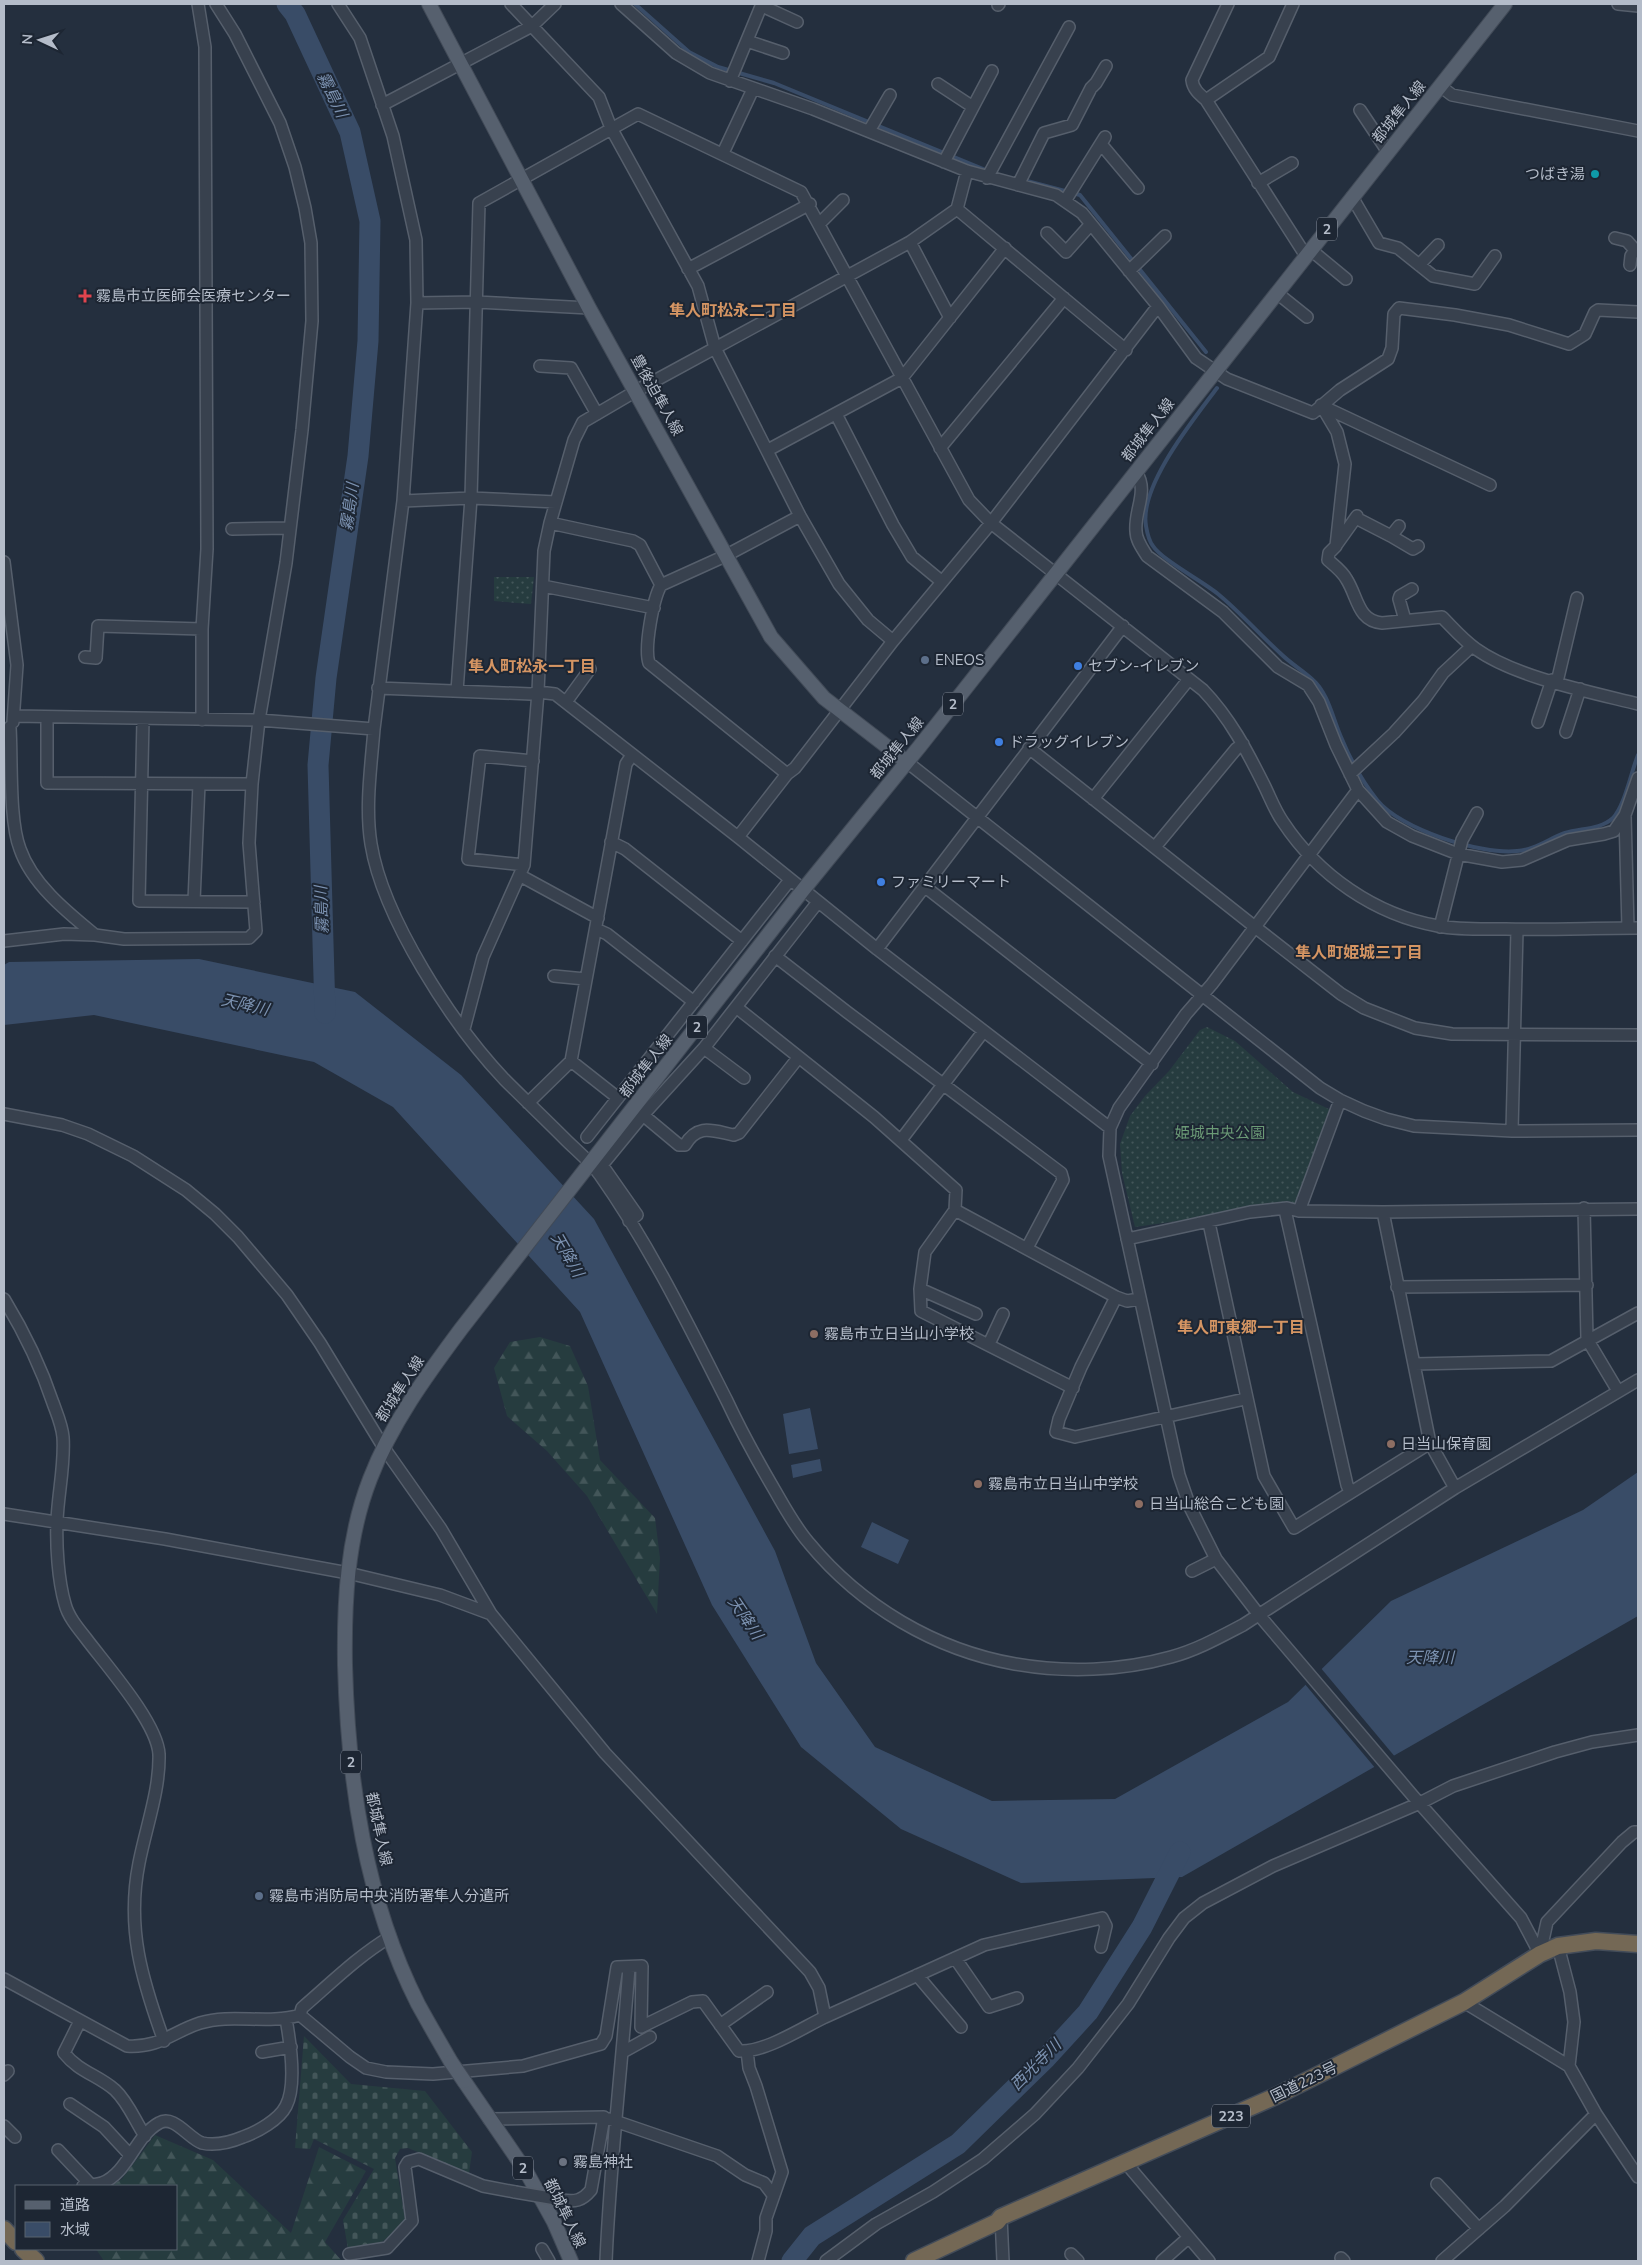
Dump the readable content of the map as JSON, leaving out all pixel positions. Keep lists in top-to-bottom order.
{
  "streets": {
    "highway": ["国道223号", "223"],
    "main road": ["都城隼人線", "2", "豊後迫隼人線"]
  },
  "crossings": [
    ["都城隼人線", "豊後迫隼人線"]
  ],
  "districts": [
    "隼人町松永二丁目",
    "隼人町松永一丁目",
    "隼人町姫城三丁目",
    "隼人町東郷一丁目"
  ],
  "water": ["霧島川", "天降川", "西光寺川"],
  "parks": ["姫城中央公園"],
  "places": {
    "other": [
      "つばき湯",
      "ENEOS",
      "セブン-イレブン",
      "ドラッグイレブン",
      "ファミリーマート",
      "霧島市立日当山小学校",
      "日当山保育園",
      "霧島市立日当山中学校",
      "日当山総合こども園",
      "霧島市消防局中央消防署隼人分遣所",
      "霧島神社"
    ],
    "health": ["霧島市立医師会医療センター"]
  },
  "legend": ["道路", "水域"],
  "north": "left"
}
